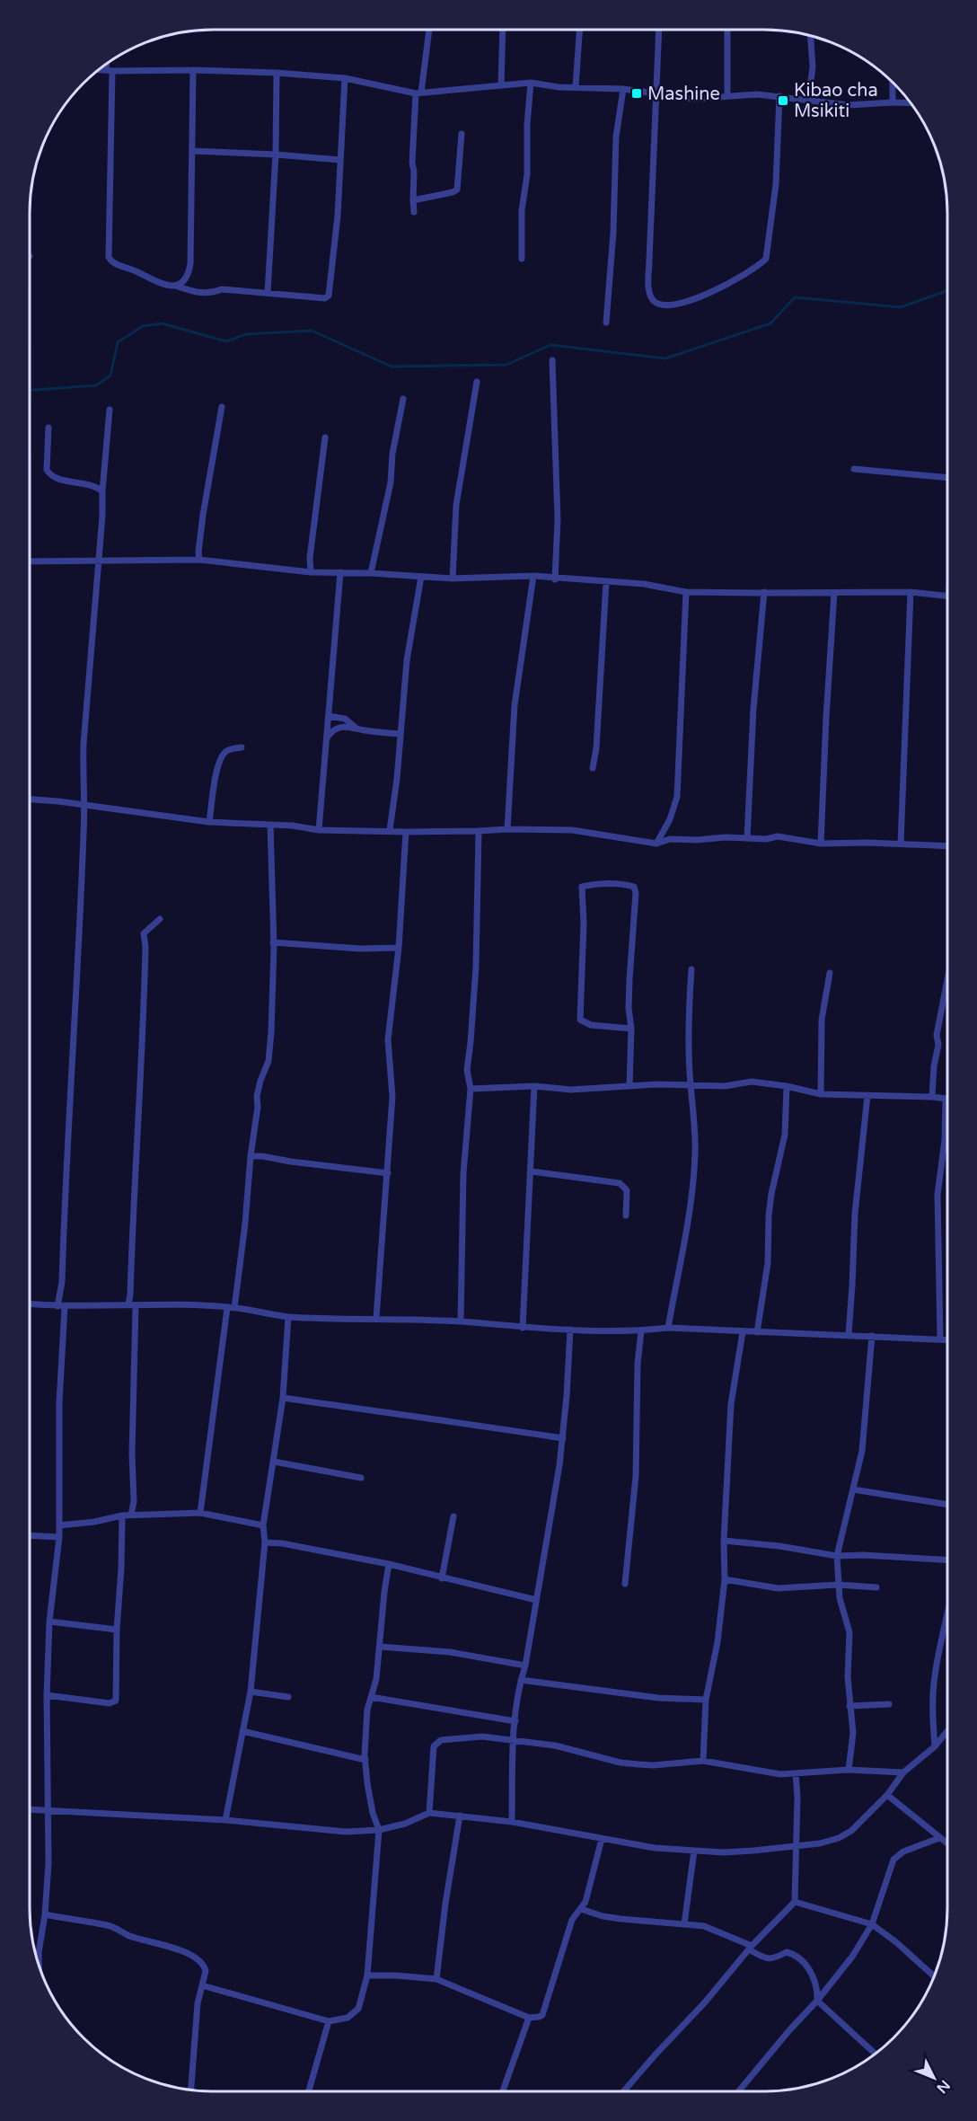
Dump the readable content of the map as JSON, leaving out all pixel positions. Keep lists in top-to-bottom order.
{
  "places": {
    "transit": ["Mashine", "Kibao cha Msikiti"]
  },
  "north": "bottom right"
}
